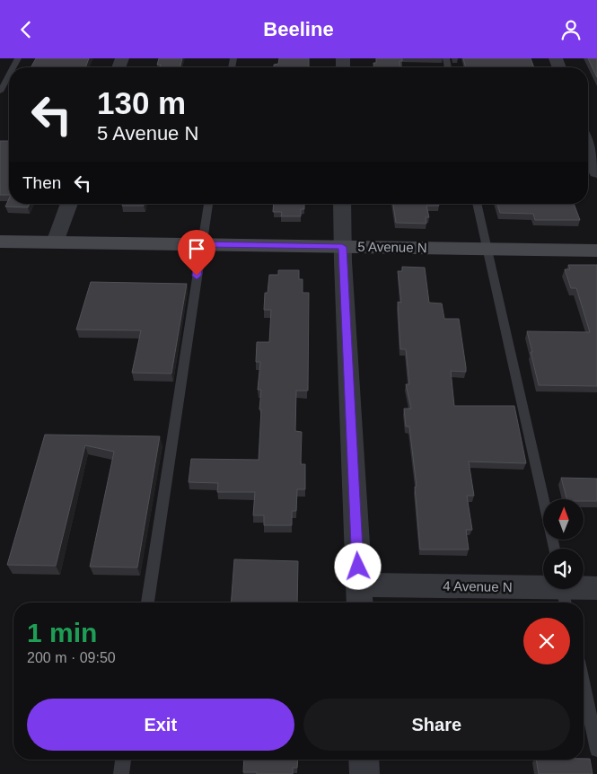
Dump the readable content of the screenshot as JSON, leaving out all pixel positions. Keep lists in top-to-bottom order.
{
  "streets": {
    "main road": ["5 Avenue N"],
    "street": ["4 Avenue N"]
  },
  "north": "top",
  "page": {
    "header": "Beeline",
    "turn": ["130 m", "5 Avenue N"],
    "then": "Then",
    "heading": ["1 min", "200 m · 09:50"],
    "buttons": ["Exit", "Share"]
  }
}
